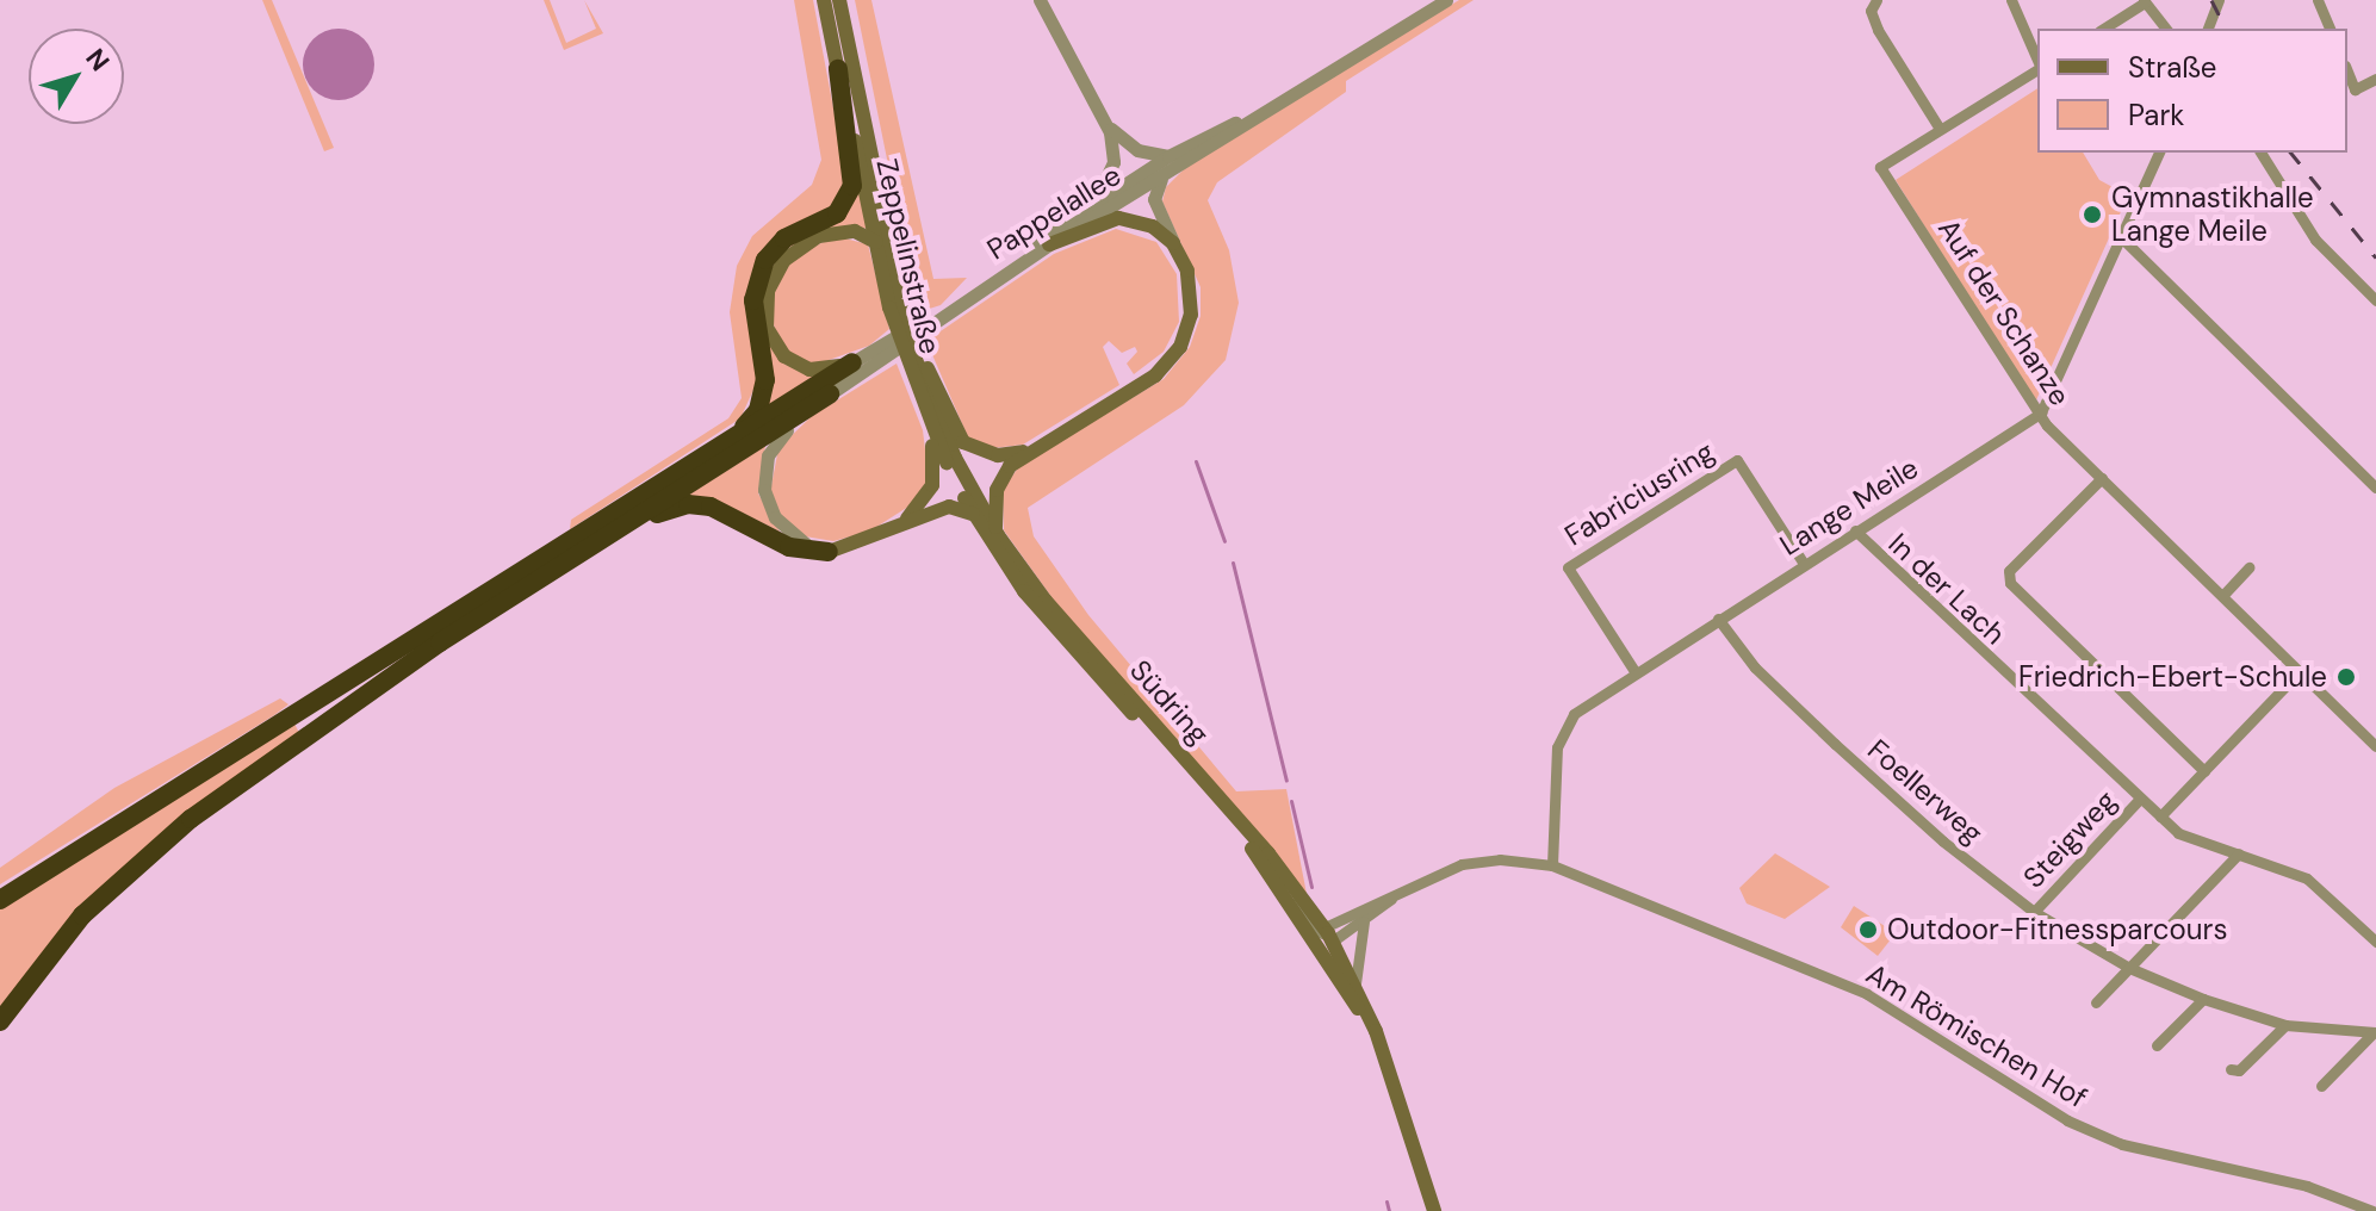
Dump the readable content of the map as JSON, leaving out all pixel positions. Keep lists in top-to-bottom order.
{
  "streets": {
    "main road": ["Zeppelinstraße", "Südring"],
    "street": [
      "Pappelallee",
      "Auf der Schanze",
      "Fabriciusring",
      "Lange Meile",
      "In der Lach",
      "Foellerweg",
      "Steigweg",
      "Am Römischen Hof"
    ]
  },
  "crossings": [
    ["Zeppelinstraße", "Südring"],
    ["Auf der Schanze", "Lange Meile"],
    ["Fabriciusring", "Lange Meile"],
    ["Lange Meile", "In der Lach"],
    ["Lange Meile", "Foellerweg"],
    ["Lange Meile", "Am Römischen Hof"],
    ["In der Lach", "Steigweg"],
    ["Südring", "Am Römischen Hof"],
    ["Foellerweg", "Steigweg"]
  ],
  "places": ["Gymnastikhalle Lange Meile", "Friedrich-Ebert-Schule", "Outdoor-Fitnessparcours"],
  "legend": ["Straße", "Park"],
  "north": "top right"
}
